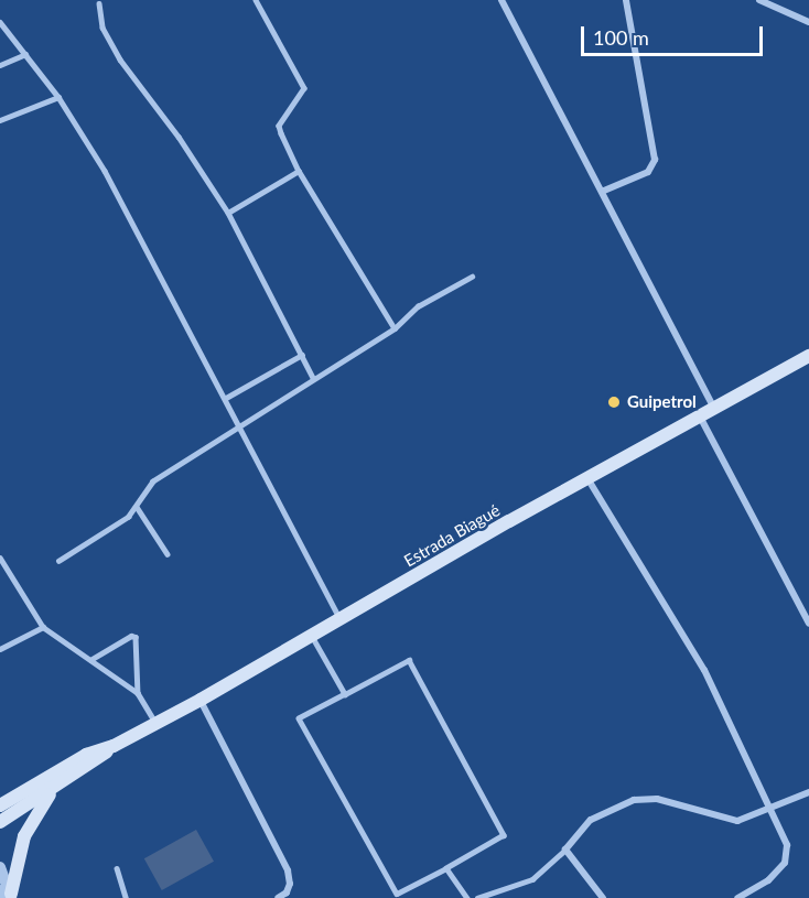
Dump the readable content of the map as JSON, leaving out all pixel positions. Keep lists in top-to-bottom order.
{
  "streets": {
    "main road": ["Estrada Biagué"]
  },
  "places": ["Guipetrol"],
  "scale_bar": "100 m"
}
